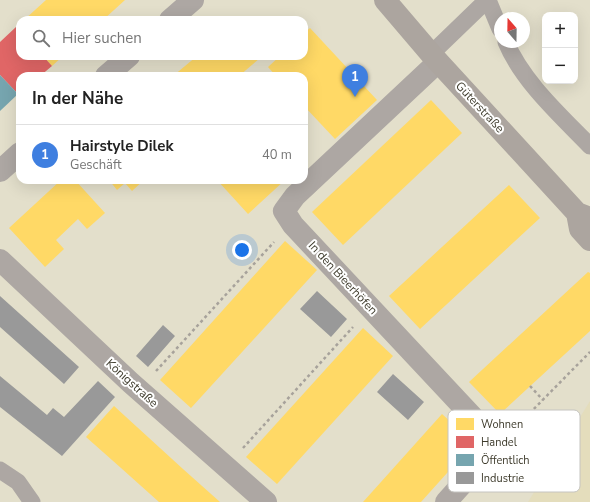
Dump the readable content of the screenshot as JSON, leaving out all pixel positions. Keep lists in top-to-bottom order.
{
  "streets": {
    "main road": ["Güterstraße"],
    "street": ["In den Bieerhöfen", "Königstraße"]
  },
  "crossings": [
    ["Güterstraße", "In den Bieerhöfen"]
  ],
  "legend": [
    "Wohnen",
    "Handel",
    "Öffentlich",
    "Industrie"
  ],
  "north": "top",
  "page": {
    "map_buttons": ["+", "−"],
    "search": "Hier suchen",
    "pins": "1",
    "heading": "In der Nähe",
    "list": [
      {
        "mark": "1",
        "name": "Hairstyle Dilek",
        "note": "Geschäft",
        "value": "40 m"
      }
    ]
  }
}
